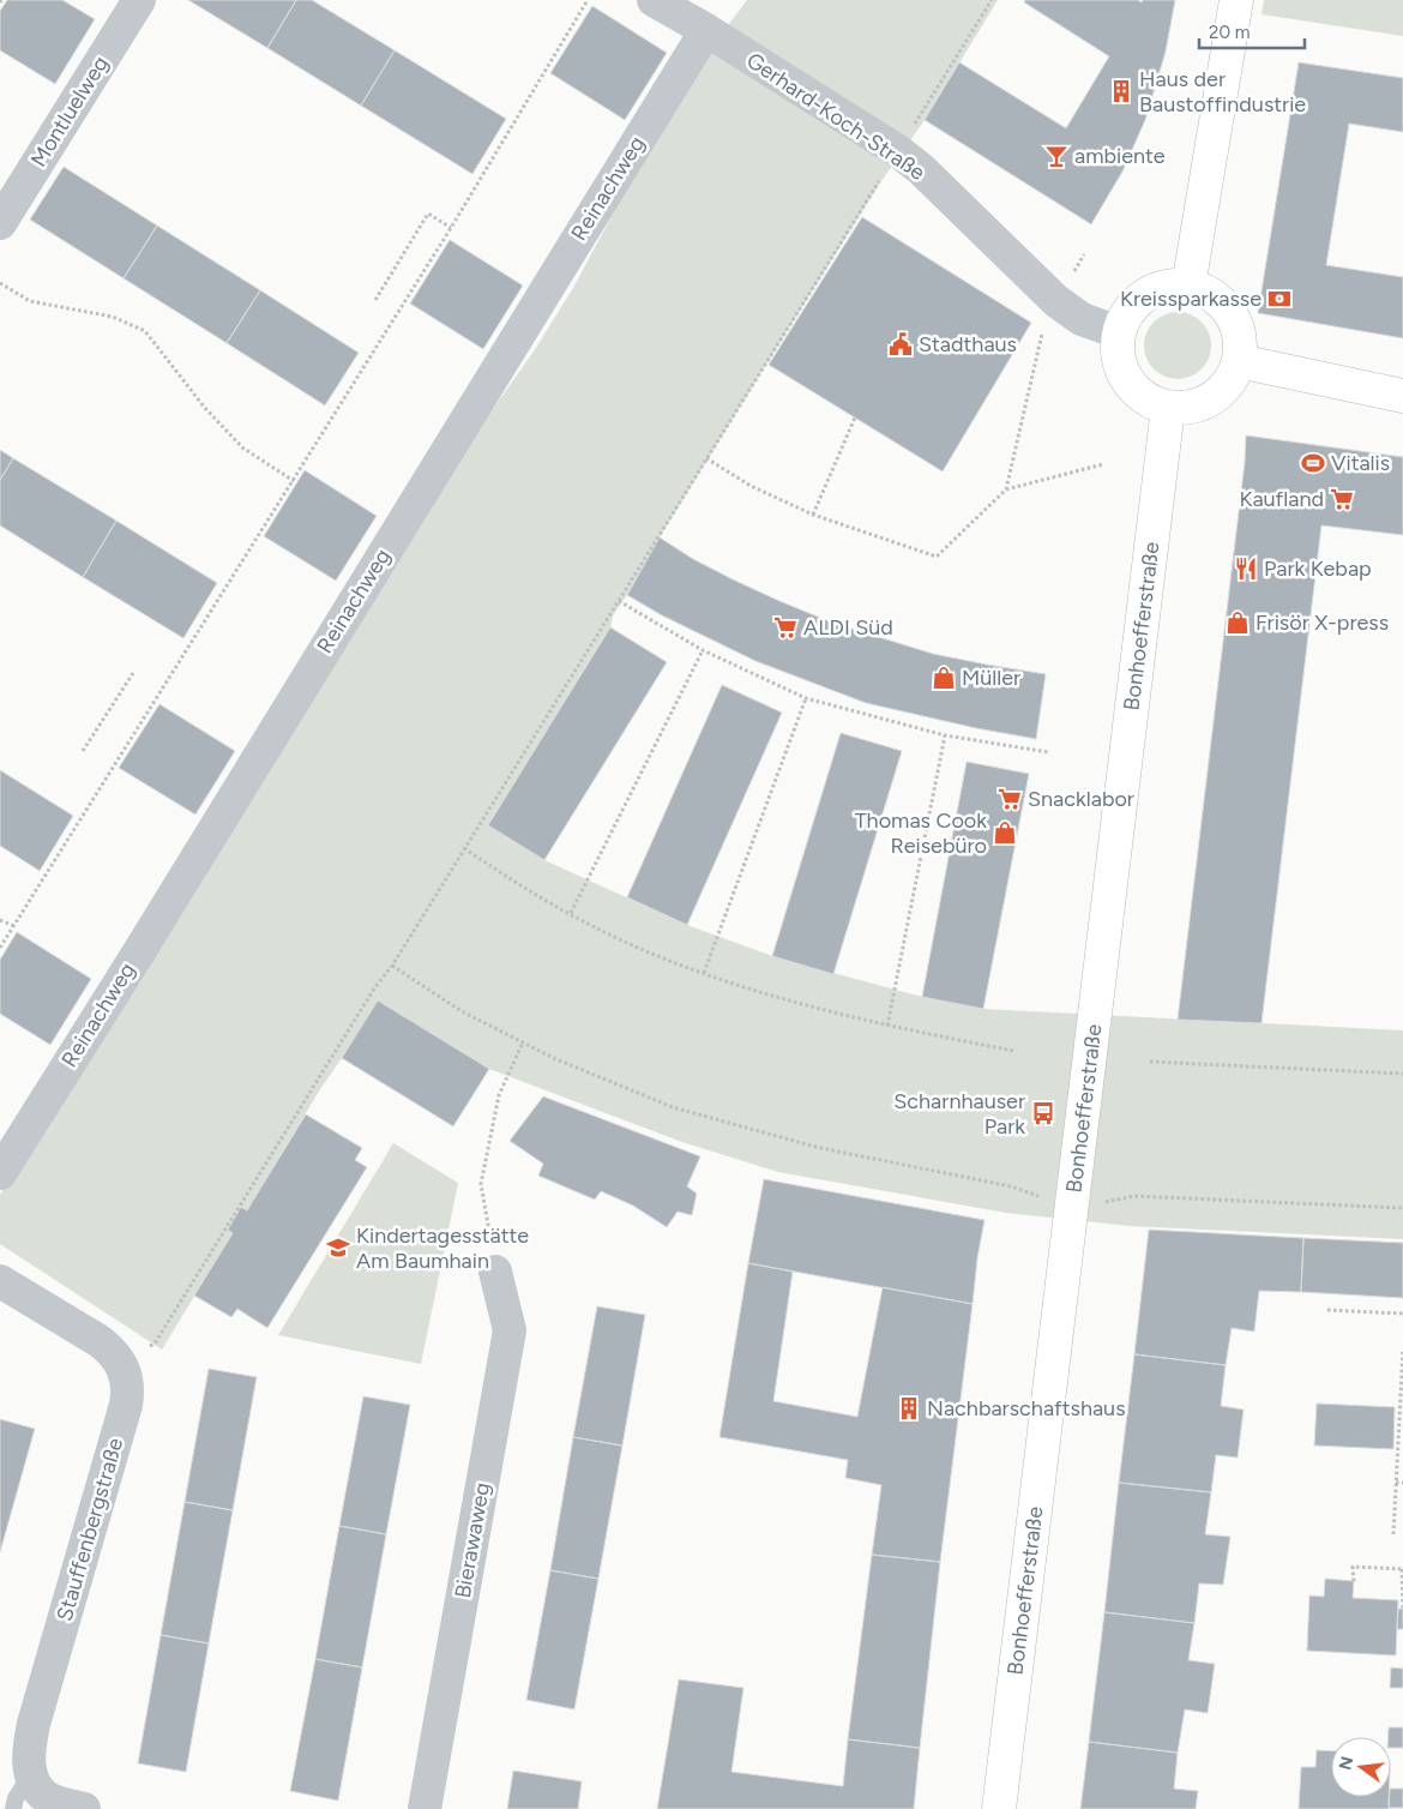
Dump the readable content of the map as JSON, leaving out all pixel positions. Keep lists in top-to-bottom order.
{
  "streets": {
    "main road": ["Bonhoefferstraße"],
    "street": [
      "Montluelweg",
      "Gerhard-Koch-Straße",
      "Reinachweg",
      "Stauffenbergstraße",
      "Bierawaweg"
    ]
  },
  "crossings": [
    ["Gerhard-Koch-Straße", "Reinachweg"],
    ["Gerhard-Koch-Straße", "Bonhoefferstraße"]
  ],
  "places": {
    "building": ["Haus der Baustoffindustrie", "Nachbarschaftshaus"],
    "bar": ["ambiente"],
    "bank": ["Kreissparkasse"],
    "public building": ["Stadthaus"],
    "sports": ["Vitalis"],
    "supermarket": ["Kaufland", "ALDI Süd", "Snacklabor"],
    "restaurant": ["Park Kebap"],
    "shop": ["Frisör X-press", "Müller", "Thomas Cook Reisebüro"],
    "bus stop": ["Scharnhauser Park"],
    "school or university": ["Kindertagesstätte Am Baumhain"]
  },
  "scale_bar": "20 m",
  "north": "left"
}
